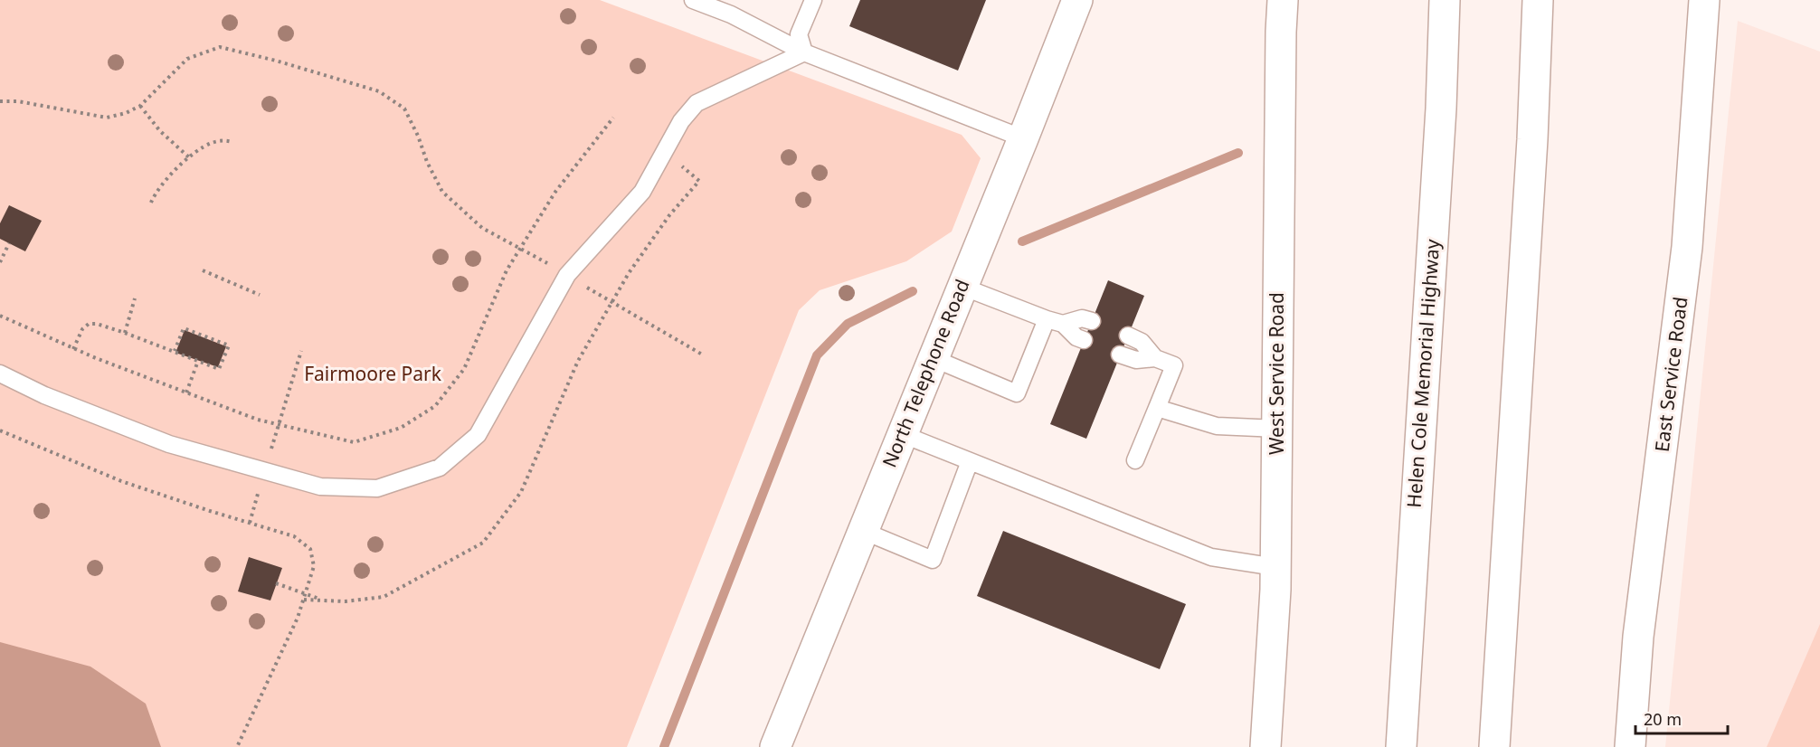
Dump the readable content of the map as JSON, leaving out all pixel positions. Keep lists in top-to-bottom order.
{
  "streets": {
    "main road": [
      "North Telephone Road",
      "West Service Road",
      "Helen Cole Memorial Highway",
      "East Service Road"
    ]
  },
  "parks": ["Fairmoore Park"],
  "scale_bar": "20 m"
}
